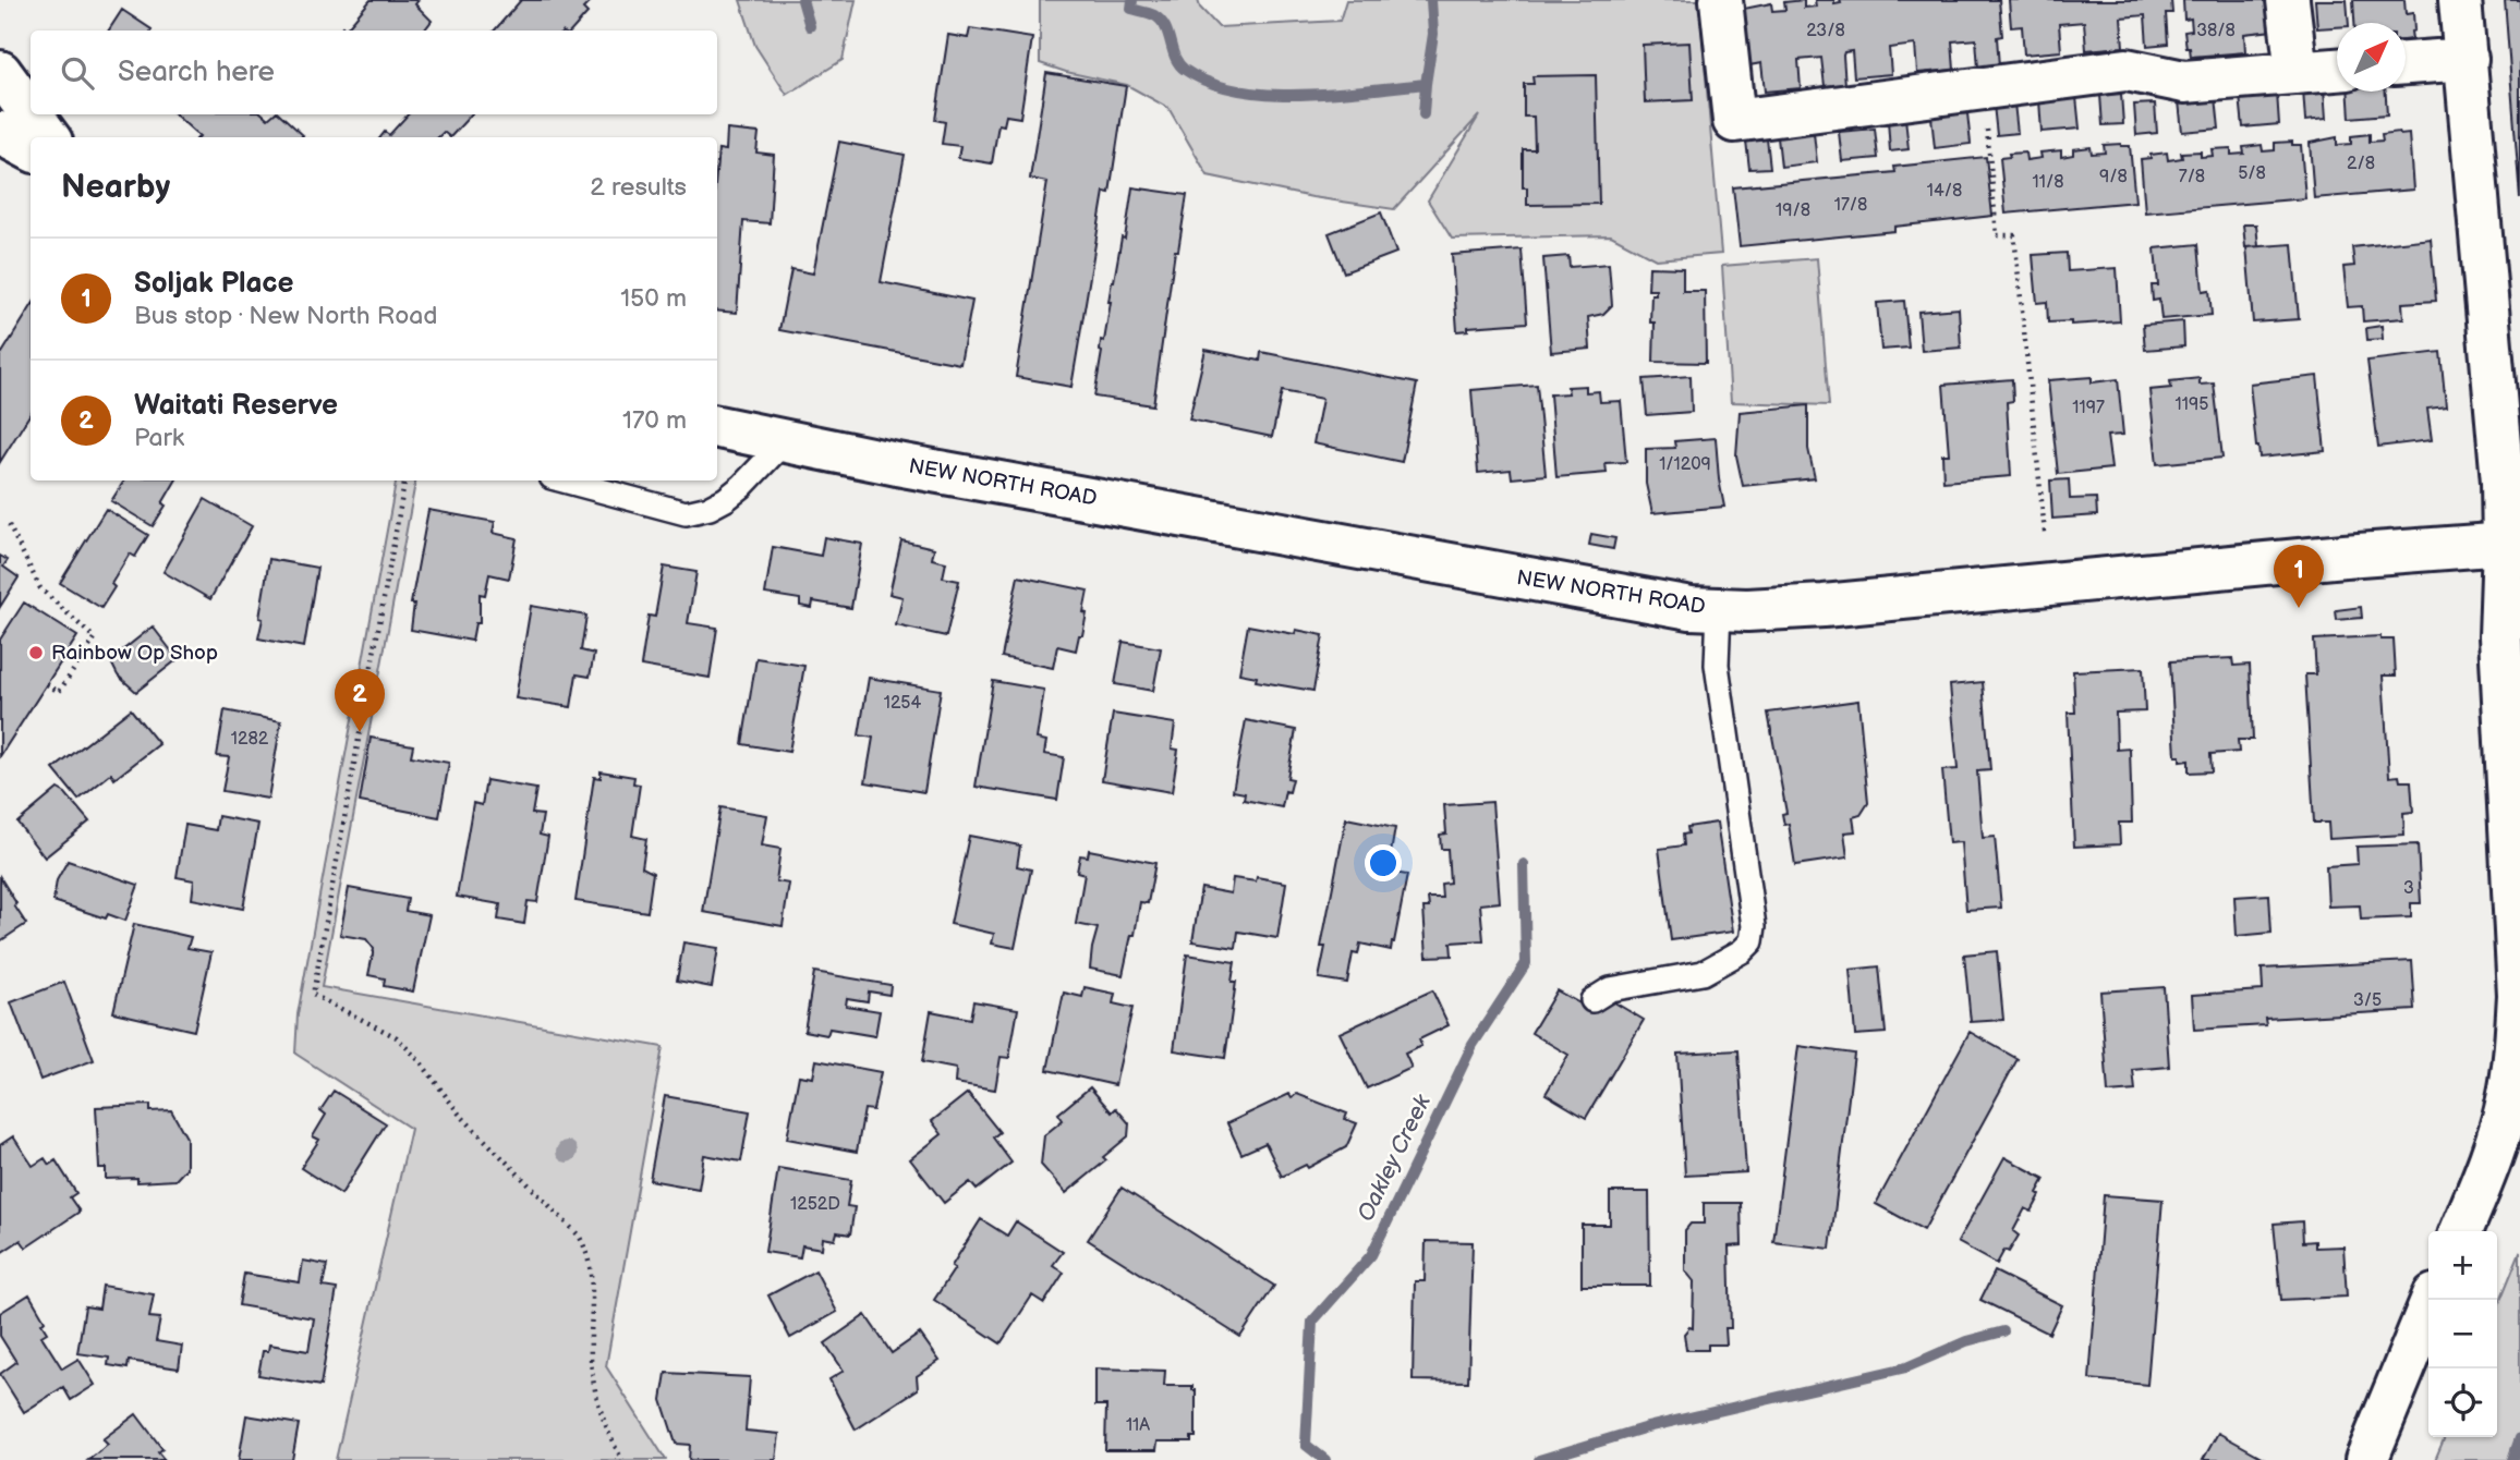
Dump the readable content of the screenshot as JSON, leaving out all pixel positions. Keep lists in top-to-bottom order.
{
  "streets": {
    "street": ["NEW NORTH ROAD"]
  },
  "water": ["Oakley Creek"],
  "places": ["Rainbow Op Shop"],
  "house_numbers": [
    "23/8",
    "38/8",
    "2/8",
    "5/8",
    "9/8",
    "7/8",
    "11/8",
    "14/8",
    "17/8",
    "19/8",
    "1195",
    "1197",
    "1/1209",
    "1254",
    "1282",
    "3",
    "3/5",
    "1252D",
    "11A"
  ],
  "north": "top right",
  "page": {
    "search": "Search here",
    "heading": ["Nearby", "2 results"],
    "list": [
      {
        "mark": "1",
        "name": "Soljak Place",
        "note": "Bus stop · New North Road",
        "value": "150 m"
      },
      {
        "mark": "2",
        "name": "Waitati Reserve",
        "note": "Park",
        "value": "170 m"
      }
    ],
    "pins": ["1", "2"],
    "map_buttons": ["+", "−"]
  }
}
